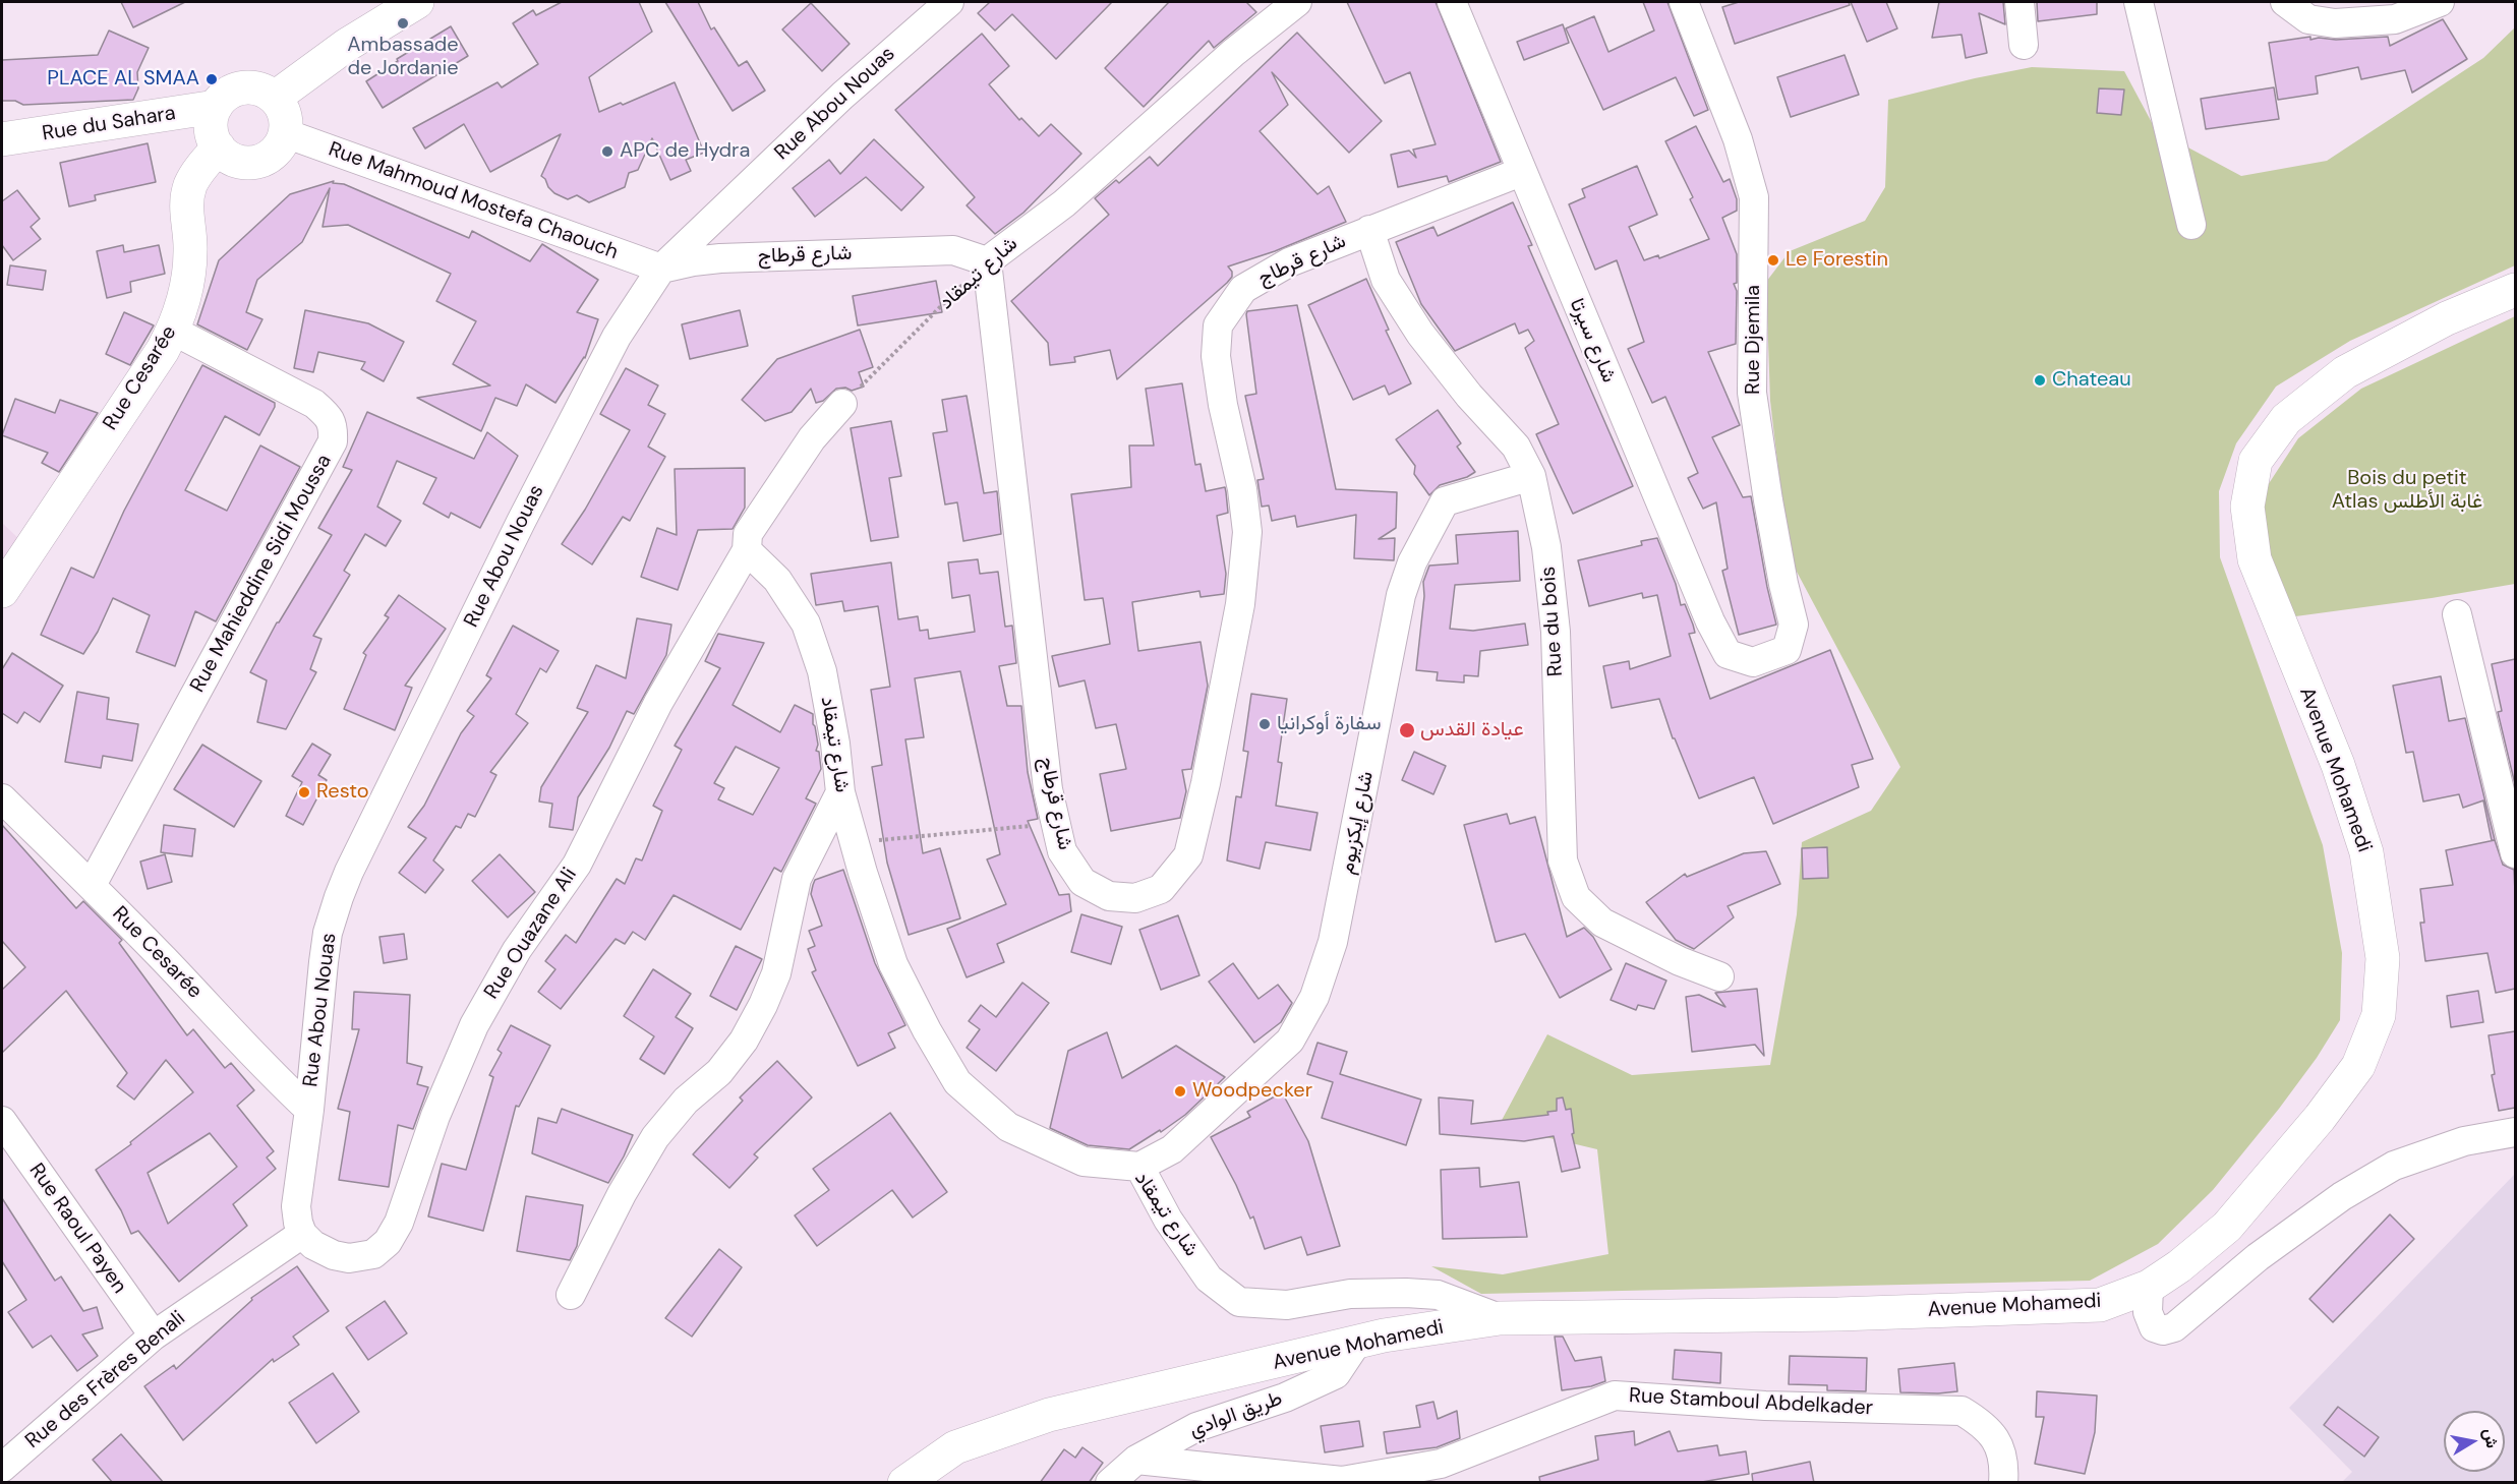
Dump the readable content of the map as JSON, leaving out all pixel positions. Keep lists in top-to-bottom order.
{
  "streets": {
    "main road": ["Rue du Sahara", "Rue Cesarée", "Avenue Mohamedi"],
    "street": [
      "Rue Abou Nouas",
      "Rue Mahmoud Mostefa Chaouch",
      "شارع قرطاج",
      "شارع تيمقاد",
      "Rue Djemila",
      "شارع سيرتا",
      "Rue Mahieddine Sidi Moussa",
      "Rue du bois",
      "شارع إيكزيوم",
      "Rue Ouazane Ali",
      "Rue Raoul Payen",
      "Rue des Frères Benali",
      "Rue Stamboul Abdelkader",
      "طريق الوادي"
    ]
  },
  "crossings": [
    ["Rue Abou Nouas", "Rue Mahmoud Mostefa Chaouch"],
    ["Rue Abou Nouas", "شارع قرطاج"],
    ["Rue Abou Nouas", "Rue Cesarée"],
    ["Rue Abou Nouas", "Rue Ouazane Ali"],
    ["Rue Abou Nouas", "Rue des Frères Benali"],
    ["Rue du Sahara", "Rue Mahmoud Mostefa Chaouch"],
    ["Rue du Sahara", "Rue Cesarée"],
    ["Rue Mahmoud Mostefa Chaouch", "شارع قرطاج"],
    ["Rue Mahmoud Mostefa Chaouch", "Rue Cesarée"],
    ["شارع قرطاج", "شارع تيمقاد"],
    ["شارع قرطاج", "شارع سيرتا"],
    ["شارع قرطاج", "Rue du bois"],
    ["شارع تيمقاد", "Avenue Mohamedi"],
    ["شارع تيمقاد", "شارع إيكزيوم"],
    ["شارع تيمقاد", "Rue Ouazane Ali"],
    ["Rue Djemila", "شارع سيرتا"],
    ["Rue Cesarée", "Rue Mahieddine Sidi Moussa"],
    ["Rue du bois", "شارع إيكزيوم"],
    ["Avenue Mohamedi", "طريق الوادي"],
    ["Rue Ouazane Ali", "Rue des Frères Benali"],
    ["Rue Raoul Payen", "Rue des Frères Benali"],
    ["Rue Stamboul Abdelkader", "طريق الوادي"]
  ],
  "parks": ["Bois du petit Atlas غابة الأطلس"],
  "places": [
    "Ambassade de Jordanie",
    "PLACE AL SMAA",
    "APC de Hydra",
    "Le Forestin",
    "Chateau",
    "سفارة أوكرانيا",
    "عيادة القدس",
    "Resto",
    "Woodpecker"
  ],
  "north": "right"
}
